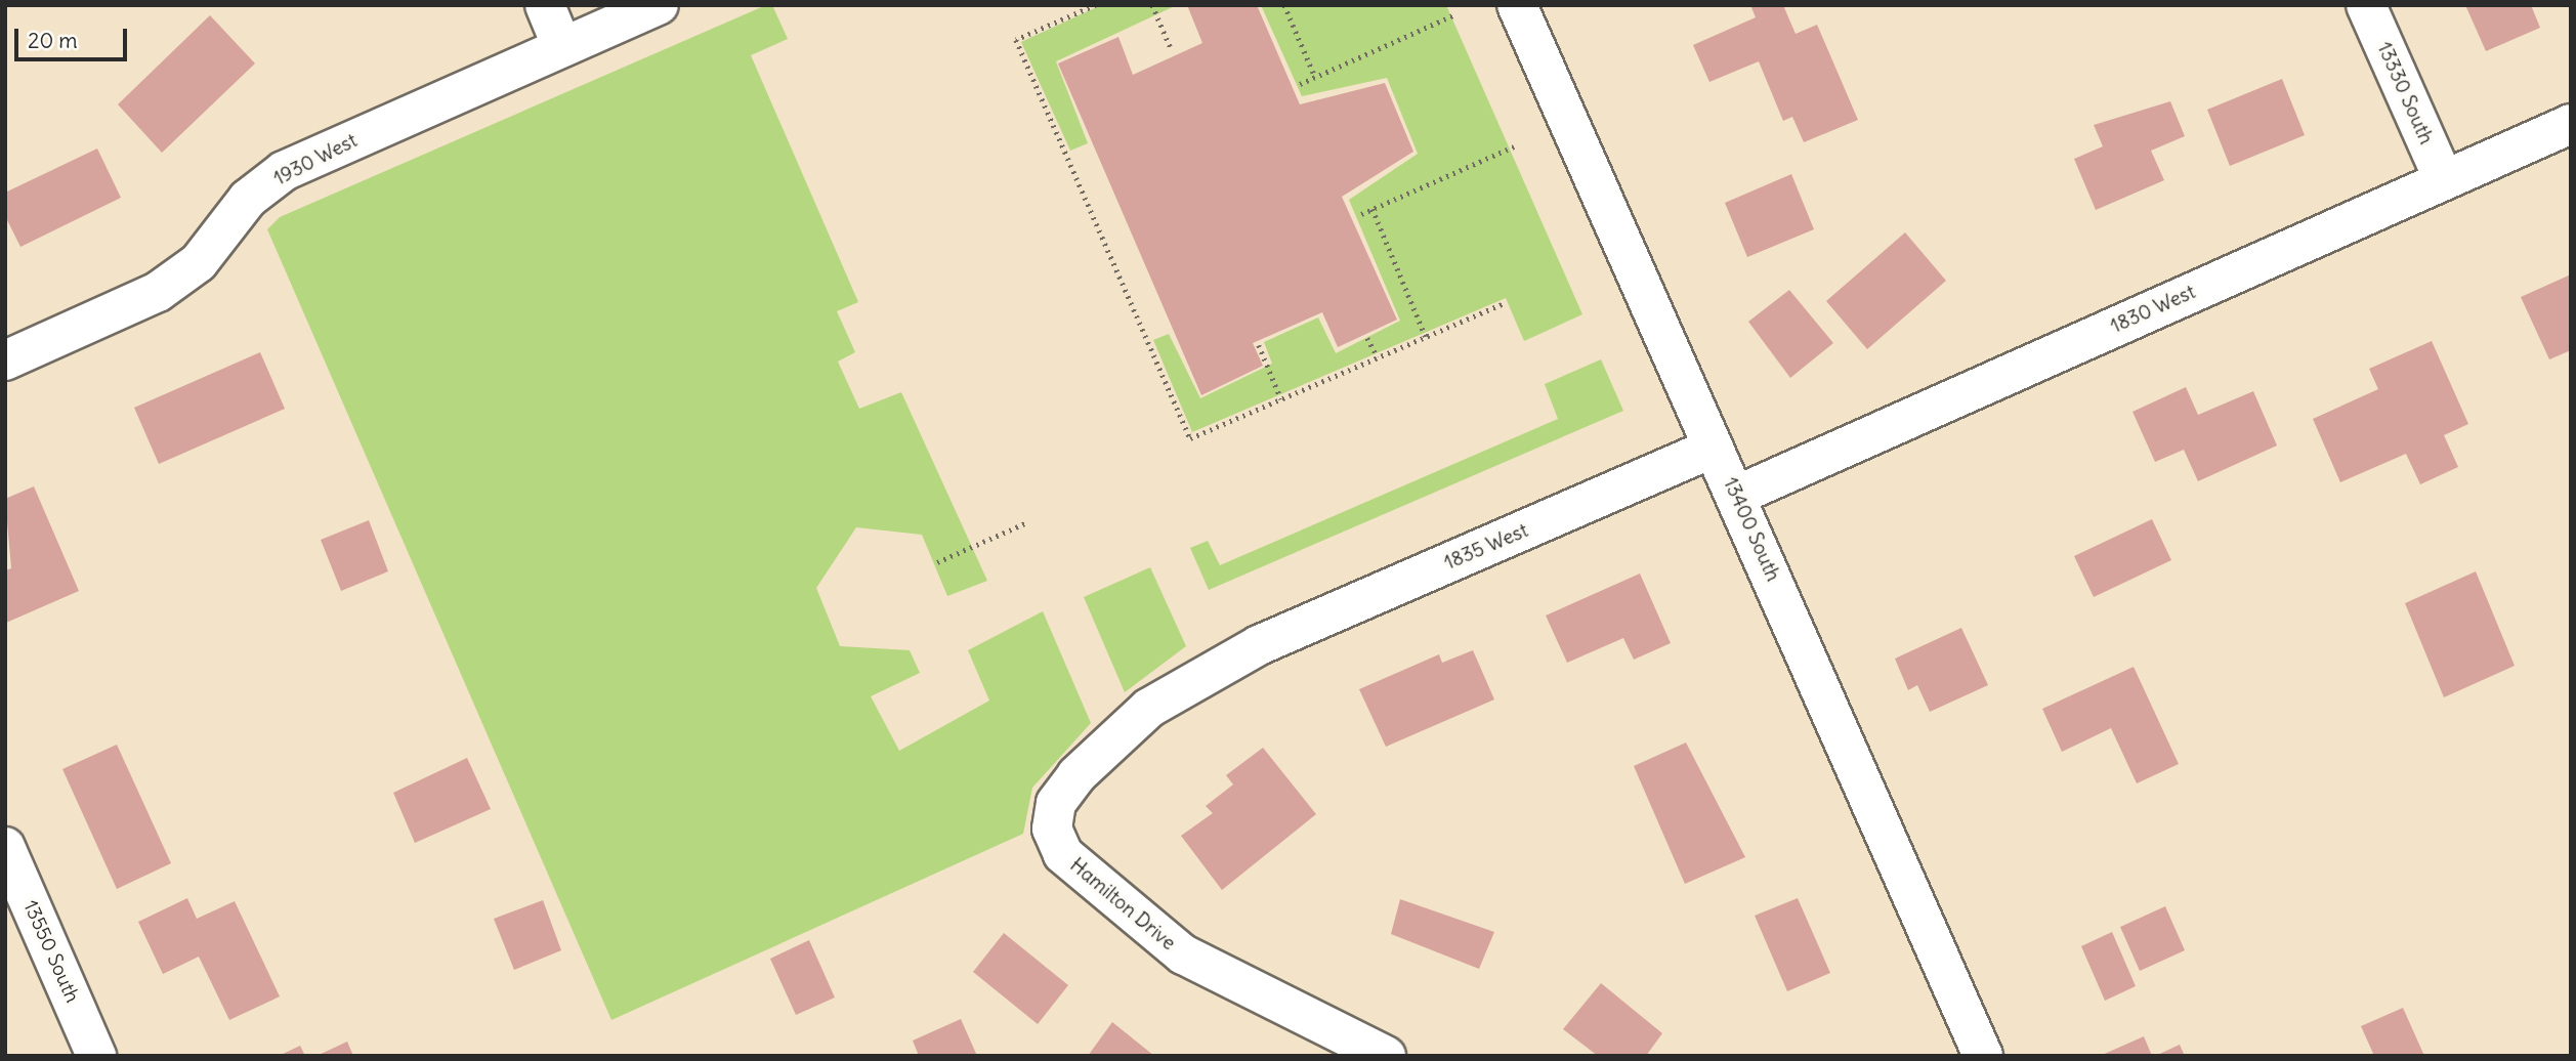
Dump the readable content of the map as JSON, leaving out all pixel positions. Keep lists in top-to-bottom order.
{
  "streets": {
    "street": [
      "13330 South",
      "1930 West",
      "1830 West",
      "13400 South",
      "1835 West",
      "Hamilton Drive",
      "13550 South"
    ]
  },
  "crossings": [
    ["13330 South", "1830 West"],
    ["1830 West", "13400 South"],
    ["13400 South", "1835 West"],
    ["1835 West", "Hamilton Drive"]
  ],
  "scale_bar": "20 m"
}
